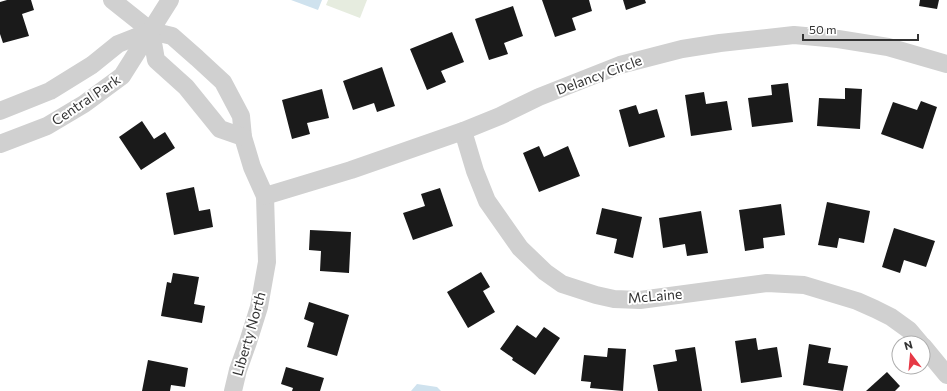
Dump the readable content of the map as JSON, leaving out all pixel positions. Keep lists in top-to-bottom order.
{
  "streets": {
    "street": [
      "Delancy Circle",
      "Central Park",
      "McLaine",
      "Liberty North"
    ]
  },
  "crossings": [
    ["Delancy Circle", "McLaine"],
    ["Delancy Circle", "Liberty North"],
    ["Central Park", "Liberty North"]
  ],
  "scale_bar": "50 m",
  "north": "top"
}
